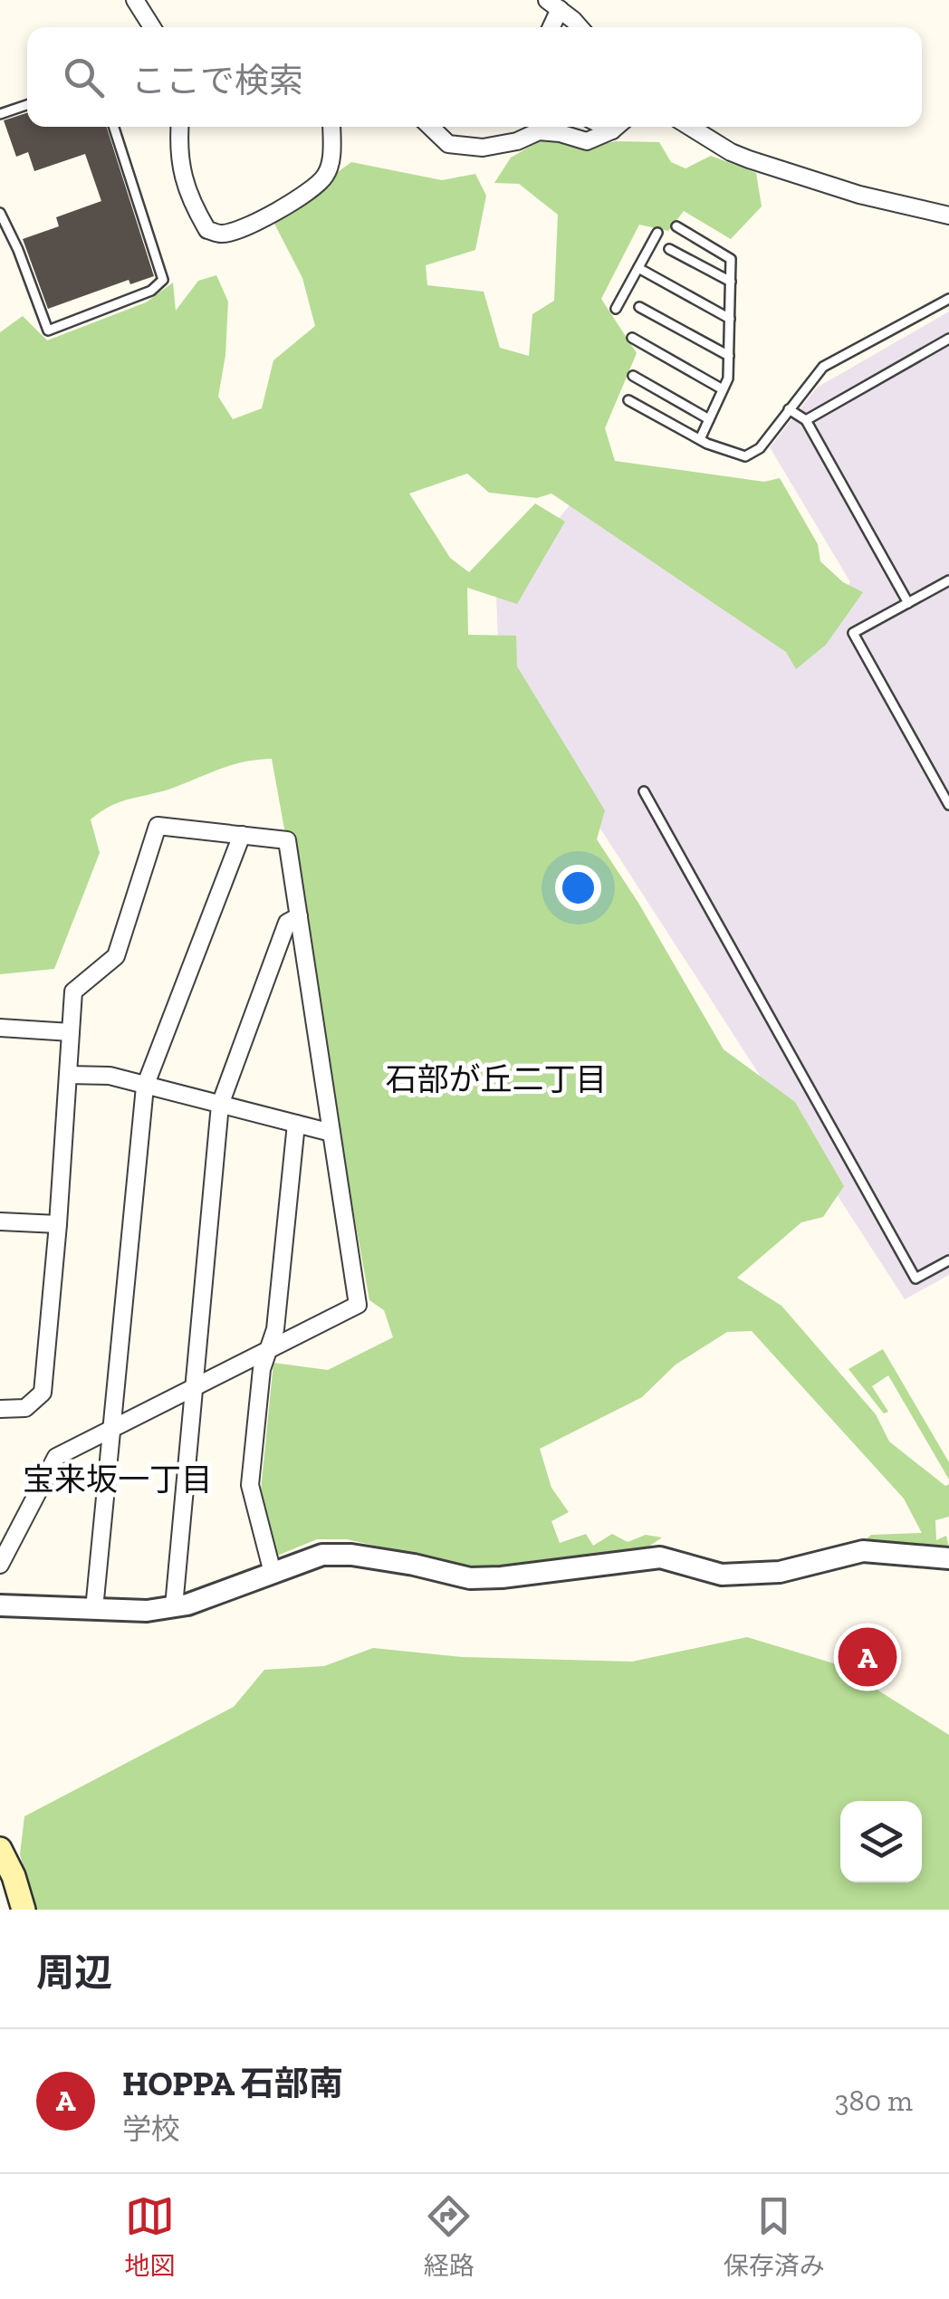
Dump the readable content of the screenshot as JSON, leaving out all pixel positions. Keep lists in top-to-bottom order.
{
  "districts": ["石部が丘二丁目", "宝来坂一丁目"],
  "page": {
    "search": "ここで検索",
    "pins": "A",
    "heading": "周辺",
    "list": [
      {
        "mark": "A",
        "name": "HOPPA 石部南",
        "note": "学校",
        "value": "380 m"
      }
    ],
    "nav": ["地図", "経路", "保存済み"]
  }
}
